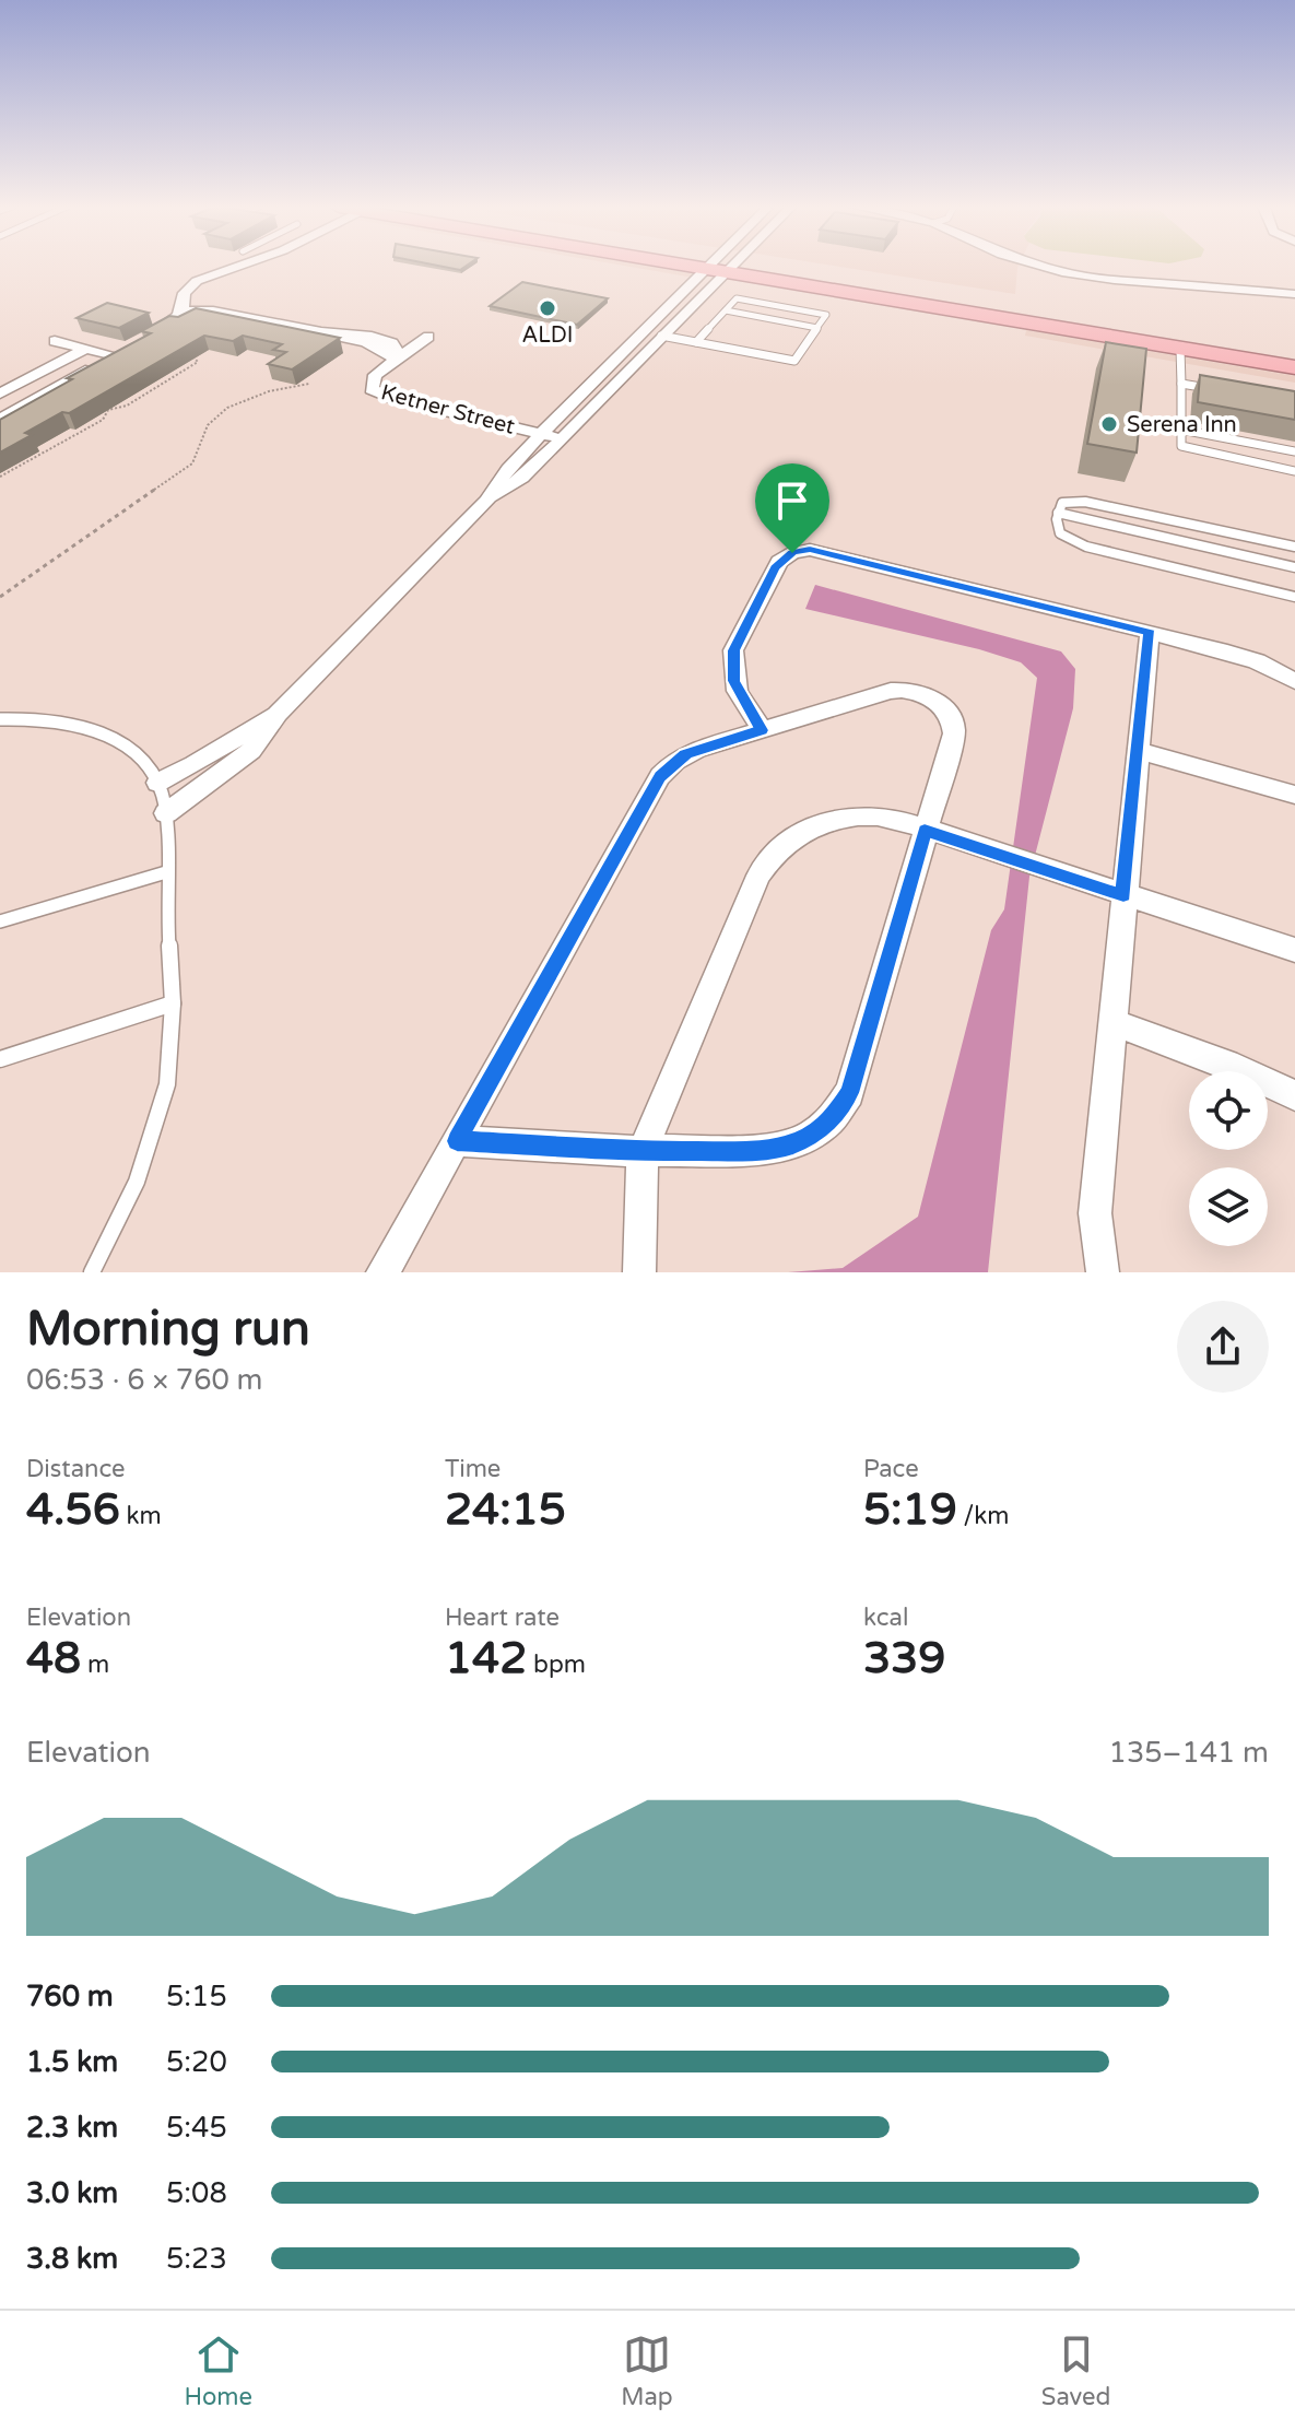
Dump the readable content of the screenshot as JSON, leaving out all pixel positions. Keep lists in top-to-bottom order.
{
  "streets": {
    "street": ["Ketner Street"]
  },
  "places": ["ALDI", "Serena Inn"],
  "page": {
    "heading": ["Morning run", "06:53 · 6 × 760 m"],
    "stats": [
      ["Distance", "4.56 km"],
      ["Time", "24:15"],
      ["Pace", "5:19 /km"],
      ["Elevation", "48 m"],
      ["Heart rate", "142 bpm"],
      ["kcal", "339"]
    ],
    "chart": ["Elevation", "135–141 m"],
    "list": [
      {
        "name": "760 m",
        "note": "5:15"
      },
      {
        "name": "1.5 km",
        "note": "5:20"
      },
      {
        "name": "2.3 km",
        "note": "5:45"
      },
      {
        "name": "3.0 km",
        "note": "5:08"
      },
      {
        "name": "3.8 km",
        "note": "5:23"
      }
    ],
    "tabs": ["Home", "Map", "Saved"]
  }
}
